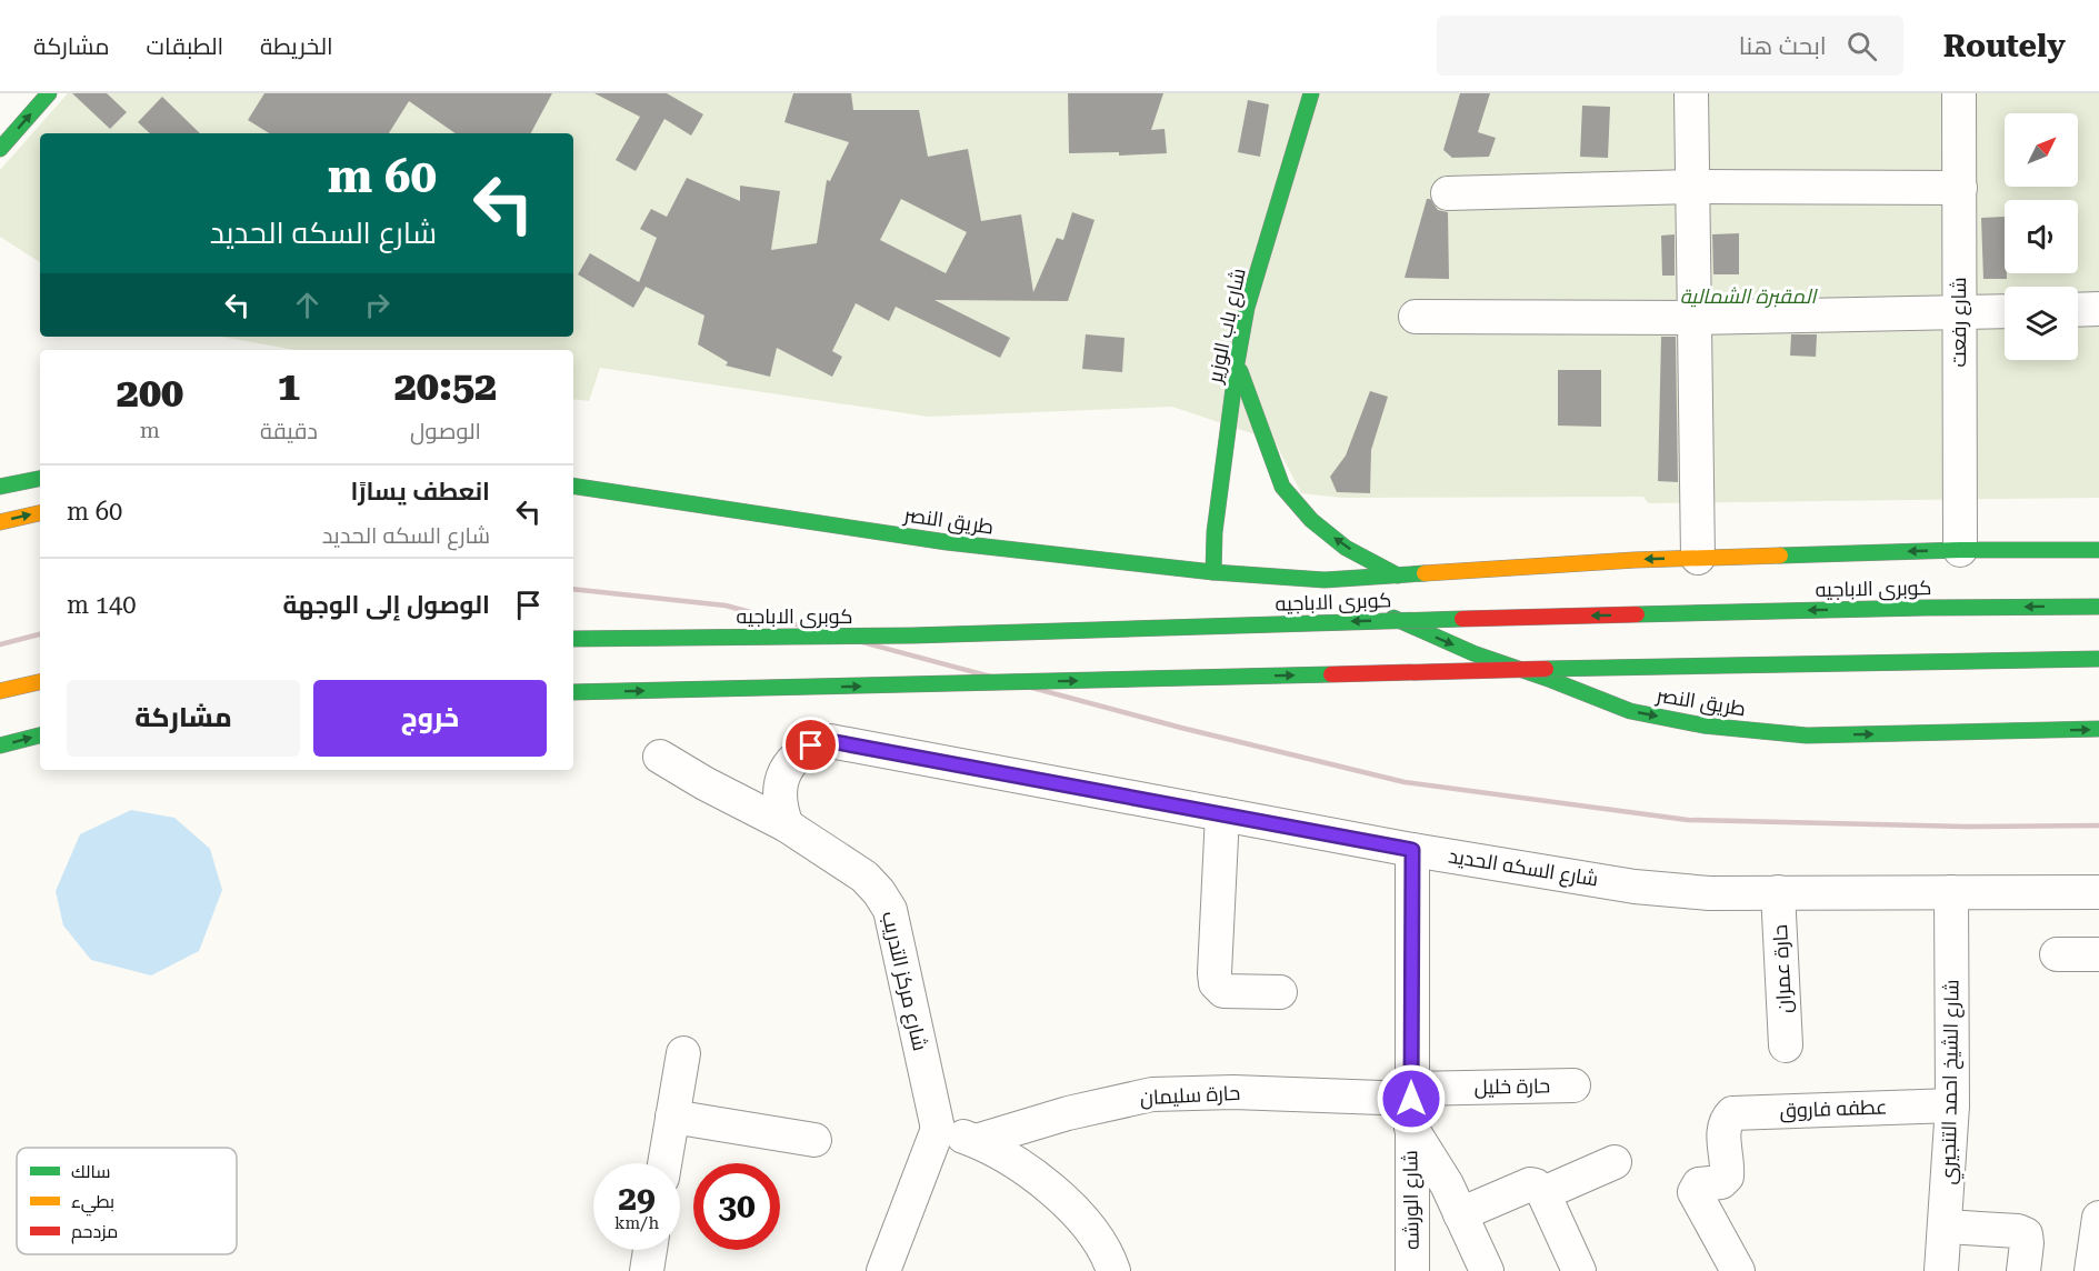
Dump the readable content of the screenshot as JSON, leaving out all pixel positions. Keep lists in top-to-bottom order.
{
  "streets": {
    "main road": ["شارع باب الوزير", "طريق النصر", "كوبرى الاباجيه"],
    "street": [
      "شارع رفعت",
      "شارع السكه الحديد",
      "حارة عمران",
      "شارع مركز التدريب",
      "شارع الشيخ احمد التنجيري",
      "حارة خليل",
      "حارة سليمان",
      "عطفه فاروق",
      "شارع الورشه"
    ]
  },
  "crossings": [
    ["شارع رفعت", "طريق النصر"],
    ["شارع باب الوزير", "طريق النصر"],
    ["شارع السكه الحديد", "حارة عمران"],
    ["شارع السكه الحديد", "شارع مركز التدريب"],
    ["شارع السكه الحديد", "شارع الشيخ احمد التنجيري"],
    ["شارع السكه الحديد", "شارع الورشه"],
    ["شارع الشيخ احمد التنجيري", "عطفه فاروق"],
    ["حارة خليل", "حارة سليمان"],
    ["حارة خليل", "شارع الورشه"],
    ["حارة سليمان", "شارع الورشه"]
  ],
  "parks": ["المقبرة الشمالية"],
  "legend": ["سالك", "بطيء", "مزدحم"],
  "north": "top right",
  "page": {
    "header": "Routely",
    "search": "ابحث هنا",
    "nav": ["الخريطة", "الطبقات", "مشاركة"],
    "turn": ["60 m", "شارع السكه الحديد"],
    "eta": [
      "20:52",
      "الوصول",
      "1",
      "دقيقة",
      "200",
      "m"
    ],
    "list": [
      {
        "name": "انعطف يسارًا",
        "note": "شارع السكه الحديد",
        "value": "60 m"
      },
      {
        "name": "الوصول إلى الوجهة",
        "value": "140 m"
      }
    ],
    "buttons": ["خروج", "مشاركة"],
    "speed": "29 km/h",
    "limit": "30"
  }
}
